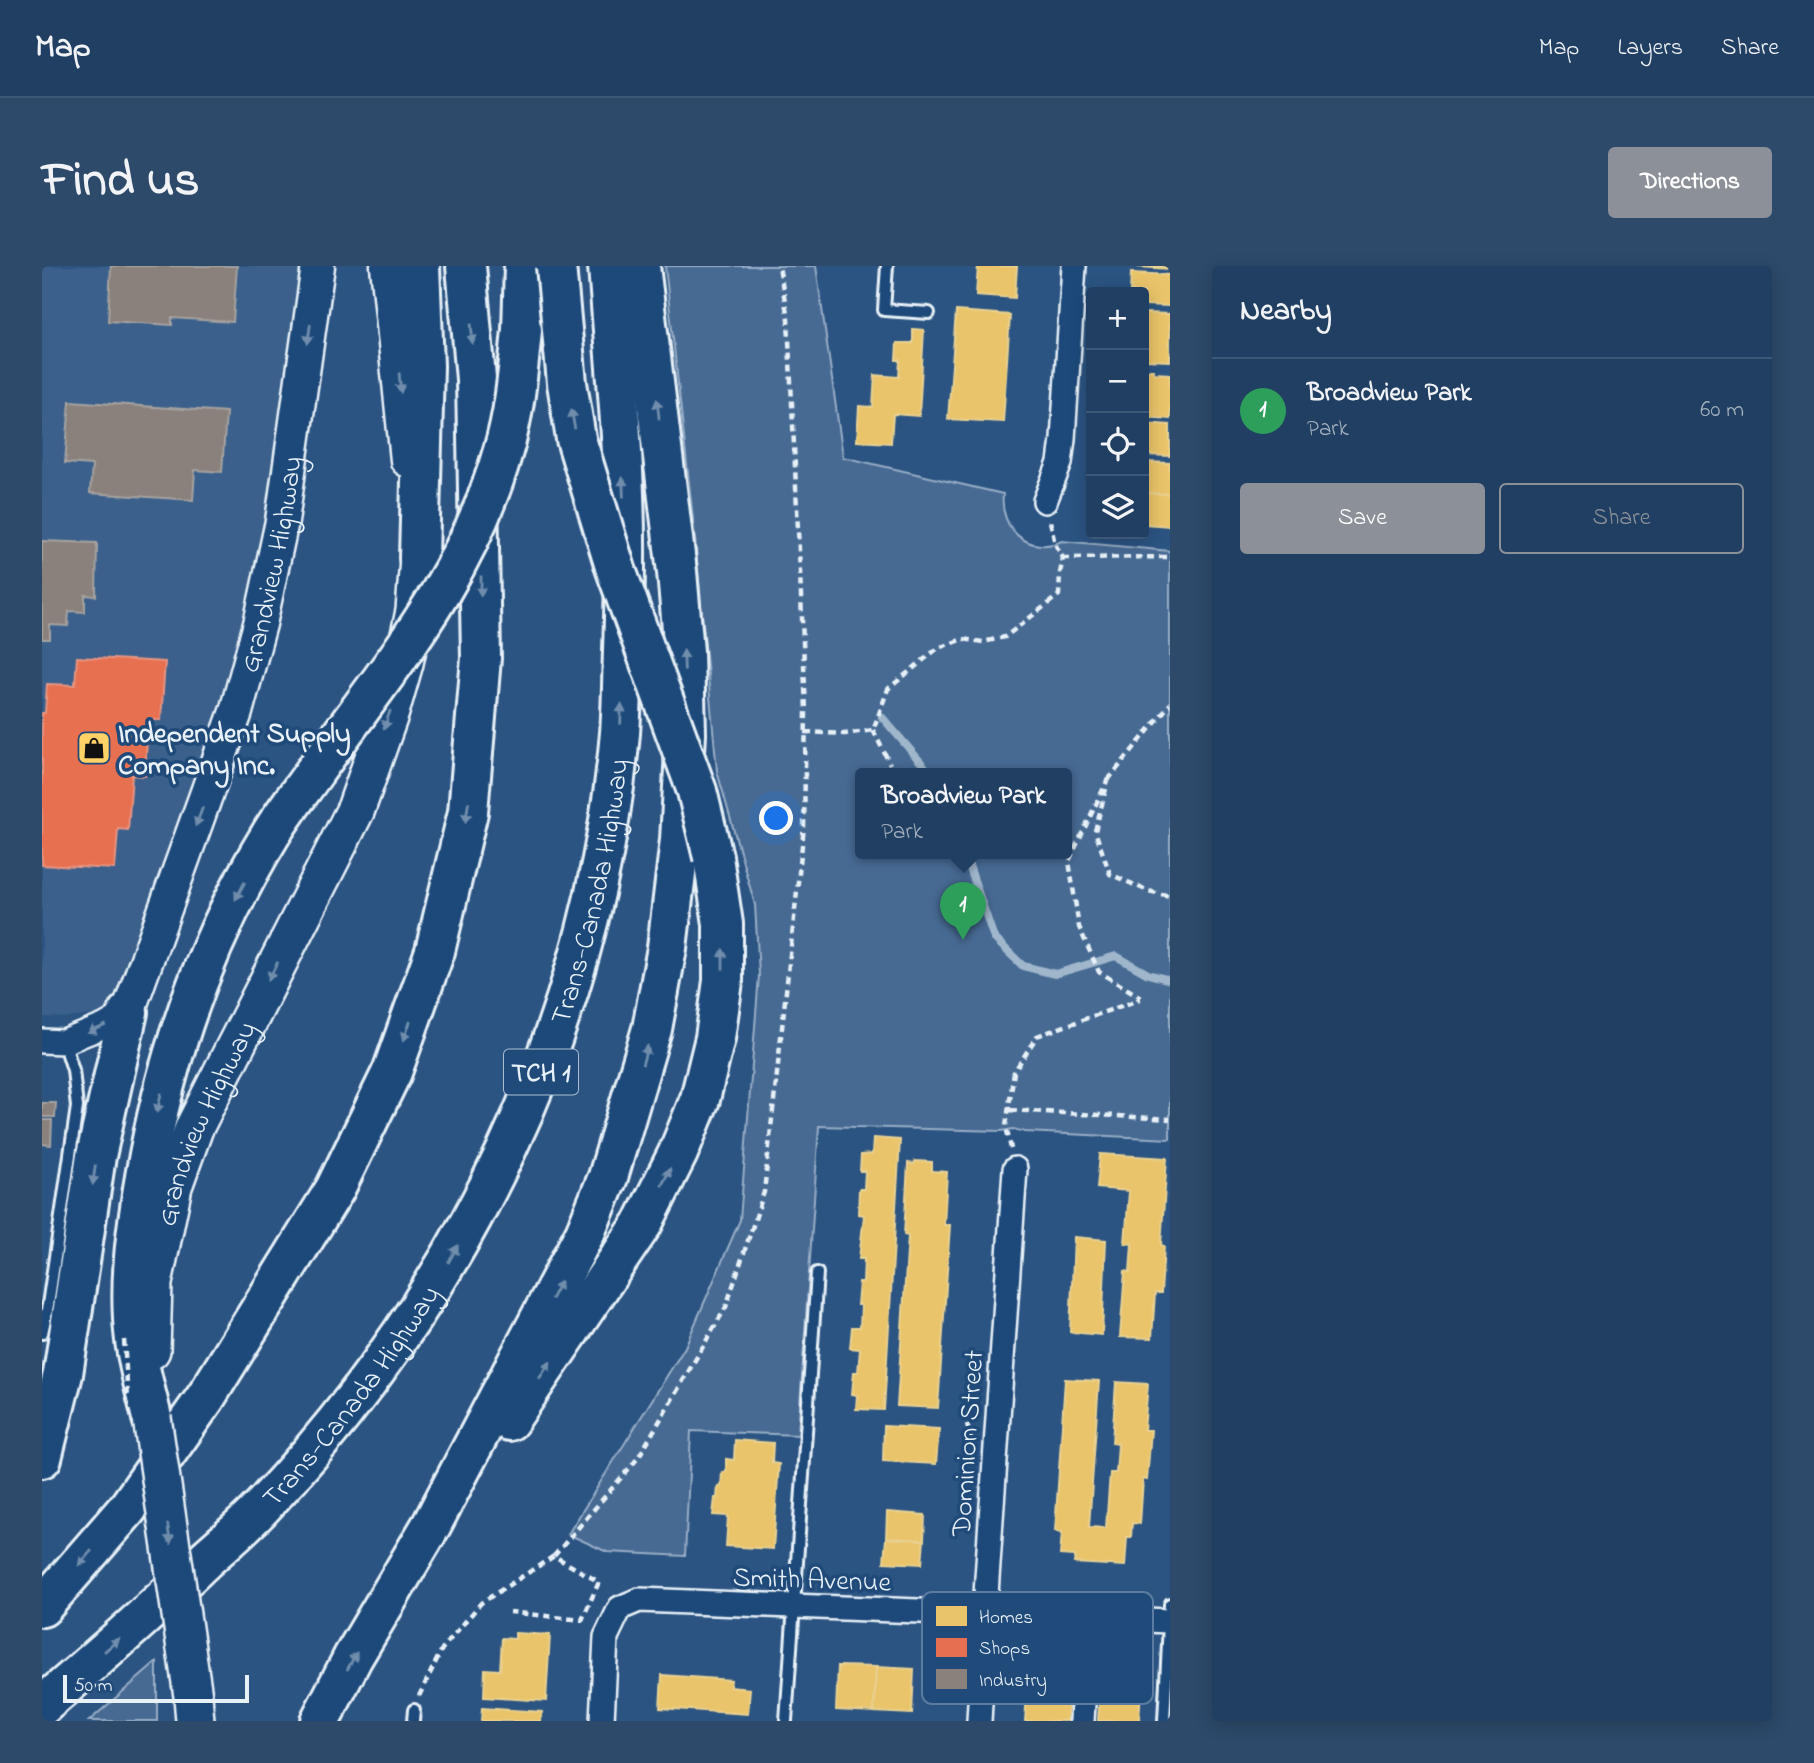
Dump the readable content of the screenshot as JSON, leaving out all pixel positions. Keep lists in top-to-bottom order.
{
  "streets": {
    "highway": ["Trans-Canada Highway", "TCH 1"],
    "main road": ["Grandview Highway"],
    "street": ["Dominion Street", "Smith Avenue"]
  },
  "one_way": ["Grandview Highway"],
  "places": {
    "shop": ["Independent Supply Company Inc."]
  },
  "legend": ["Homes", "Shops", "Industry"],
  "scale_bar": "50 m",
  "page": {
    "header": "Map",
    "nav": ["Map", "Layers", "Share"],
    "title": "Find us",
    "buttons": [
      "Directions",
      ["Save", "Share"]
    ],
    "heading": "Nearby",
    "map_buttons": ["+", "−"],
    "list": [
      {
        "mark": "1",
        "name": "Broadview Park",
        "note": "Park",
        "value": "60 m"
      }
    ],
    "popup": ["Broadview Park", "Park"],
    "pins": "1",
    "scale": "50 m"
  }
}
